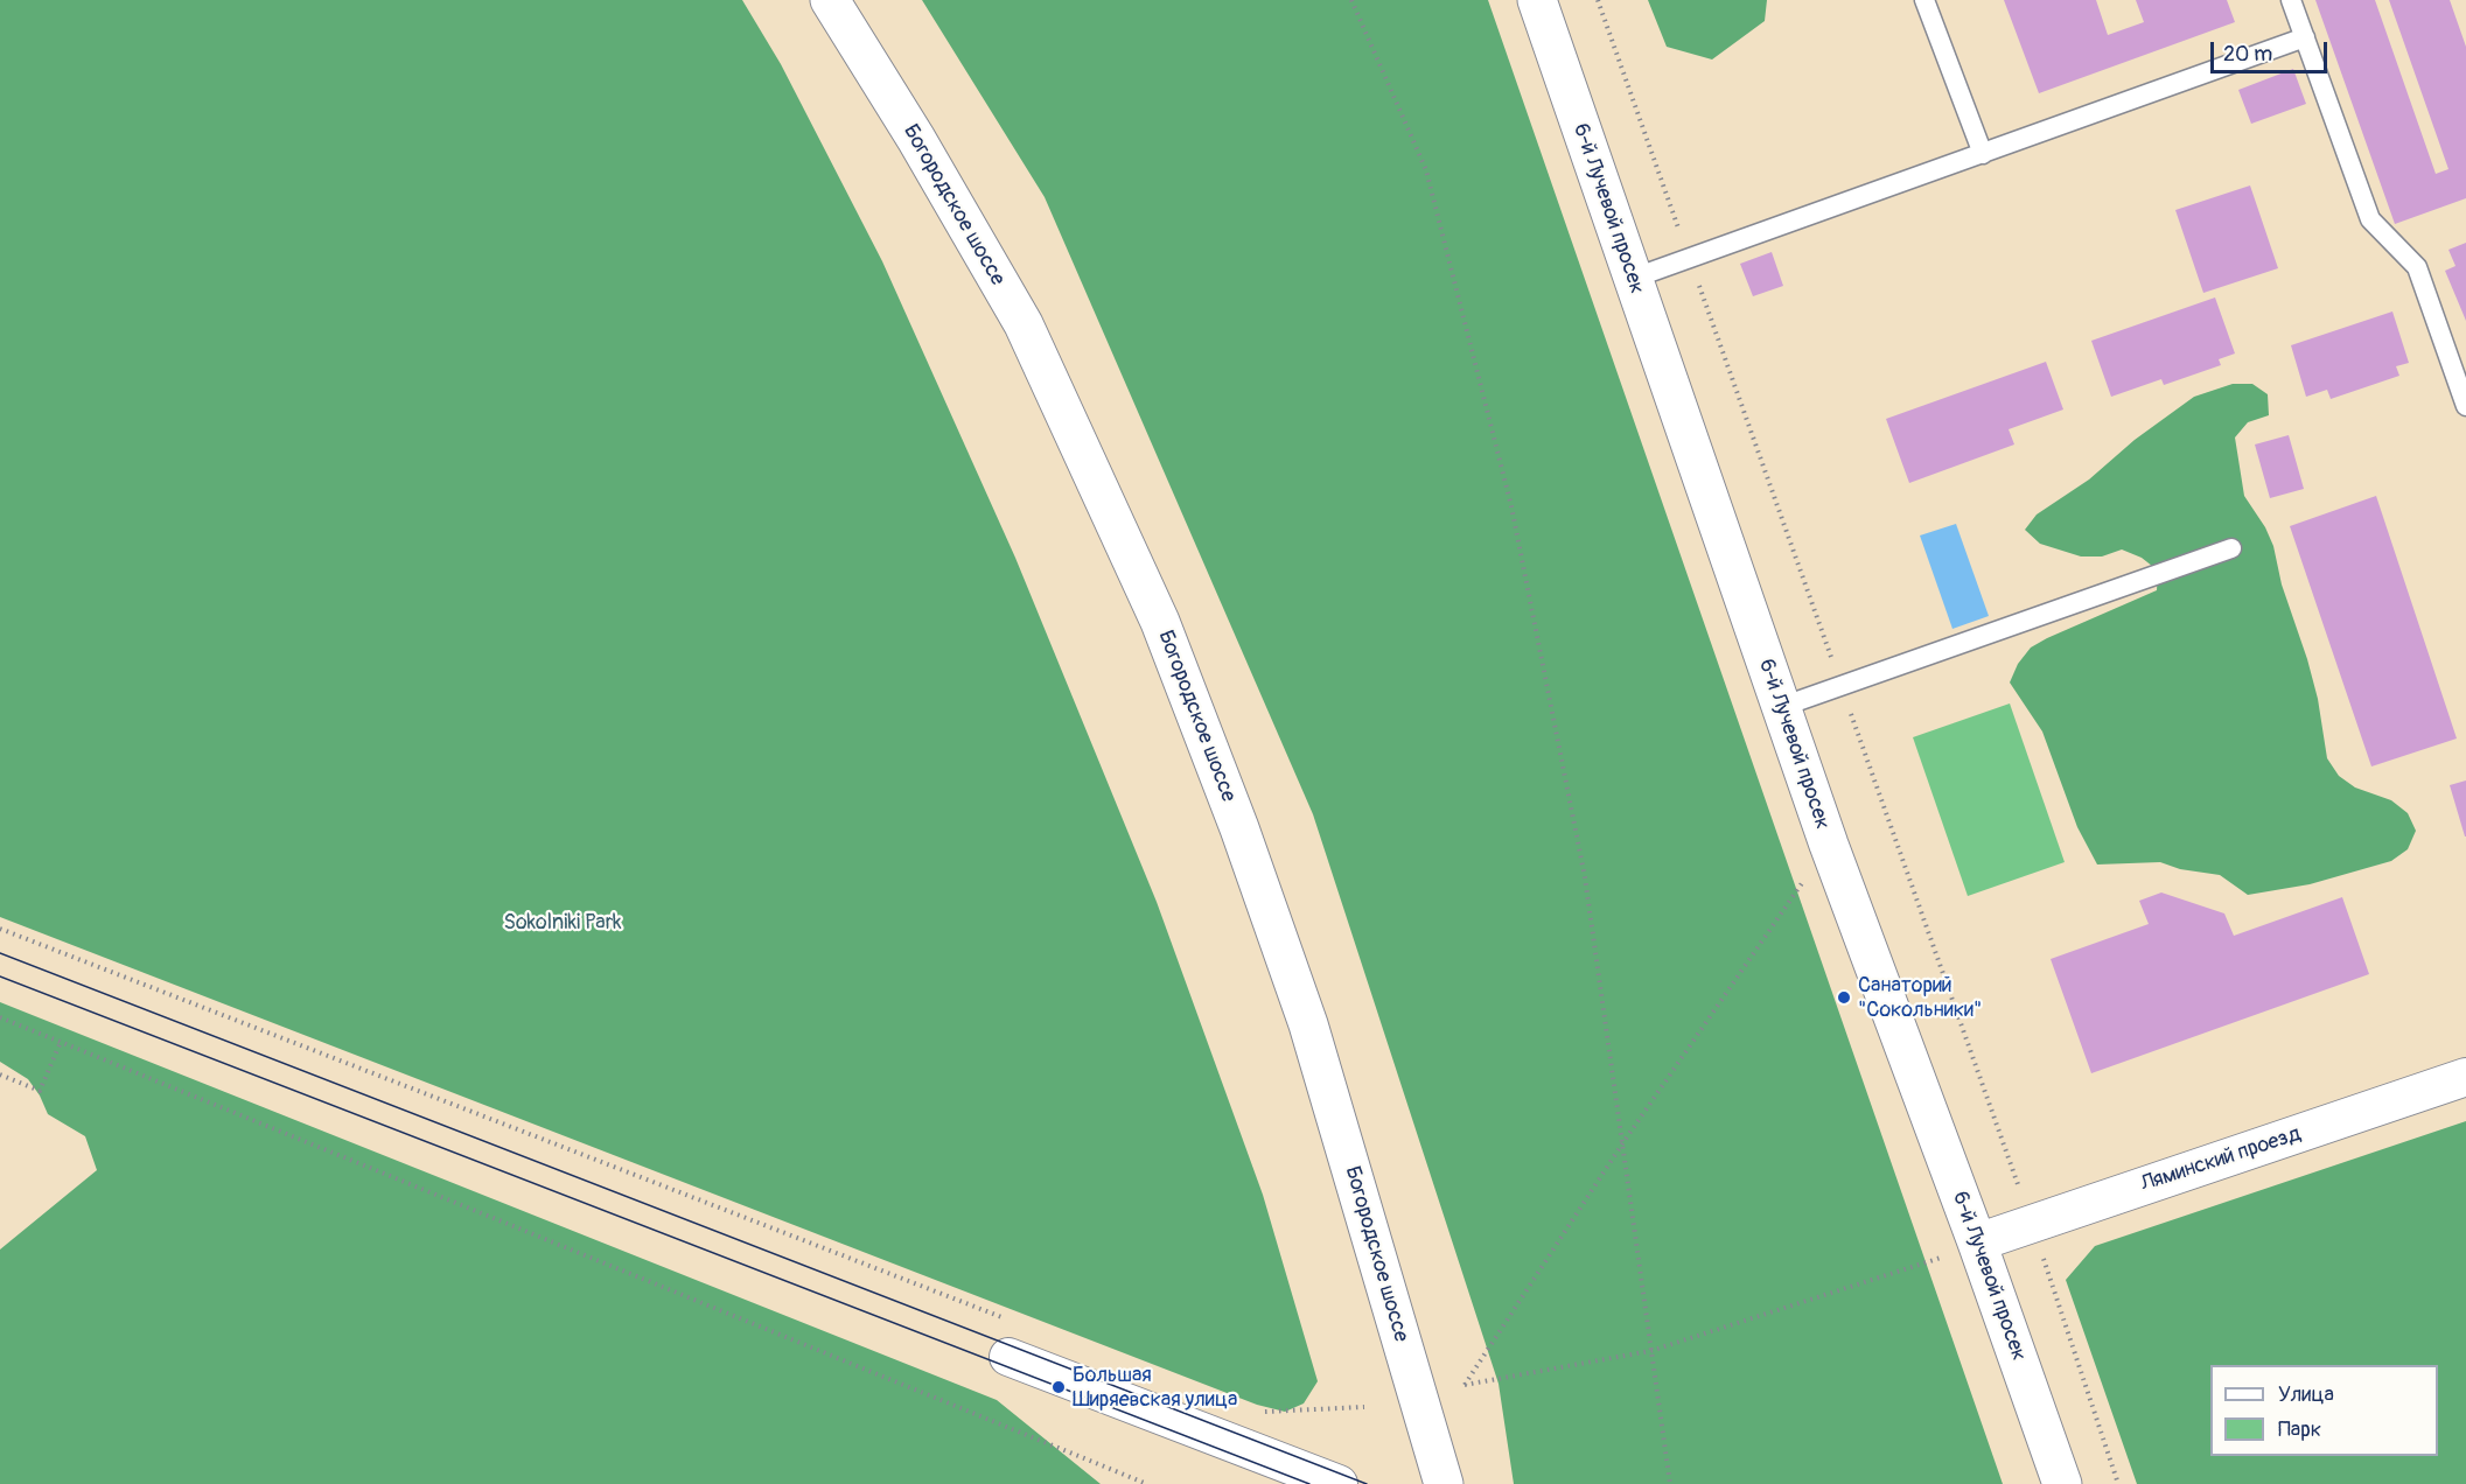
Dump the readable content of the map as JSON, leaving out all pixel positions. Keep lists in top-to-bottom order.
{
  "streets": {
    "main road": ["Богородское шоссе", "6-й Лучевой просек"],
    "street": ["Ляминский проезд"]
  },
  "crossings": [
    ["6-й Лучевой просек", "Ляминский проезд"]
  ],
  "parks": ["Sokolniki Park"],
  "places": ["Санаторий \"Сокольники\"", "Большая Ширяевская улица"],
  "legend": ["Улица", "Парк"],
  "scale_bar": "20 m"
}
